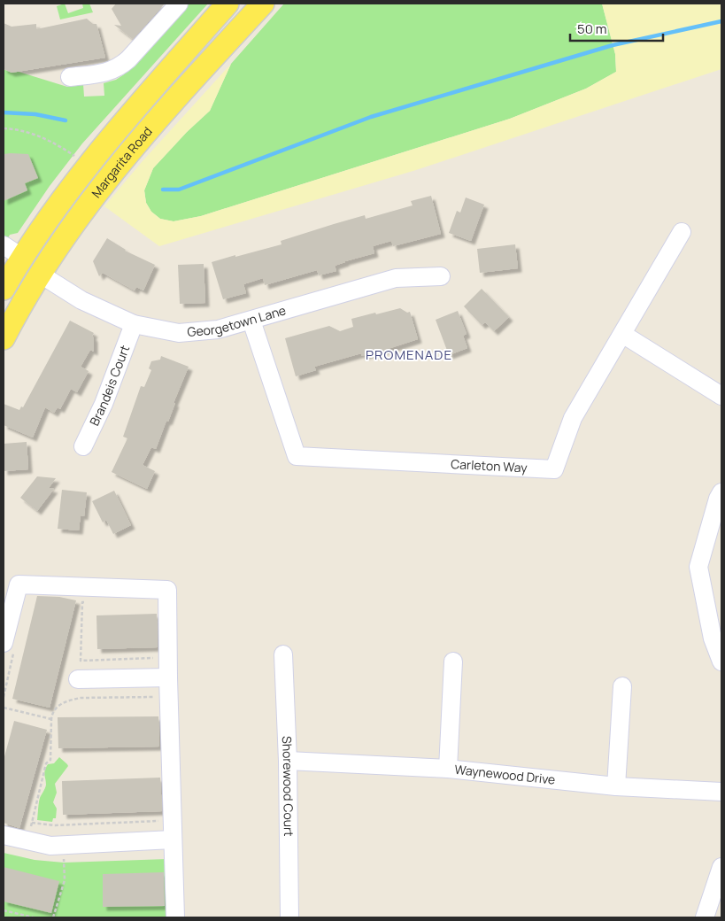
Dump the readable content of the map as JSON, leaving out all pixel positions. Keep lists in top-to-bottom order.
{
  "streets": {
    "main road": ["Margarita Road"],
    "street": [
      "Georgetown Lane",
      "Brandeis Court",
      "Carleton Way",
      "Waynewood Drive",
      "Shorewood Court"
    ]
  },
  "crossings": [
    ["Margarita Road", "Georgetown Lane"],
    ["Georgetown Lane", "Brandeis Court"],
    ["Georgetown Lane", "Carleton Way"],
    ["Waynewood Drive", "Shorewood Court"]
  ],
  "districts": ["PROMENADE"],
  "scale_bar": "50 m"
}
